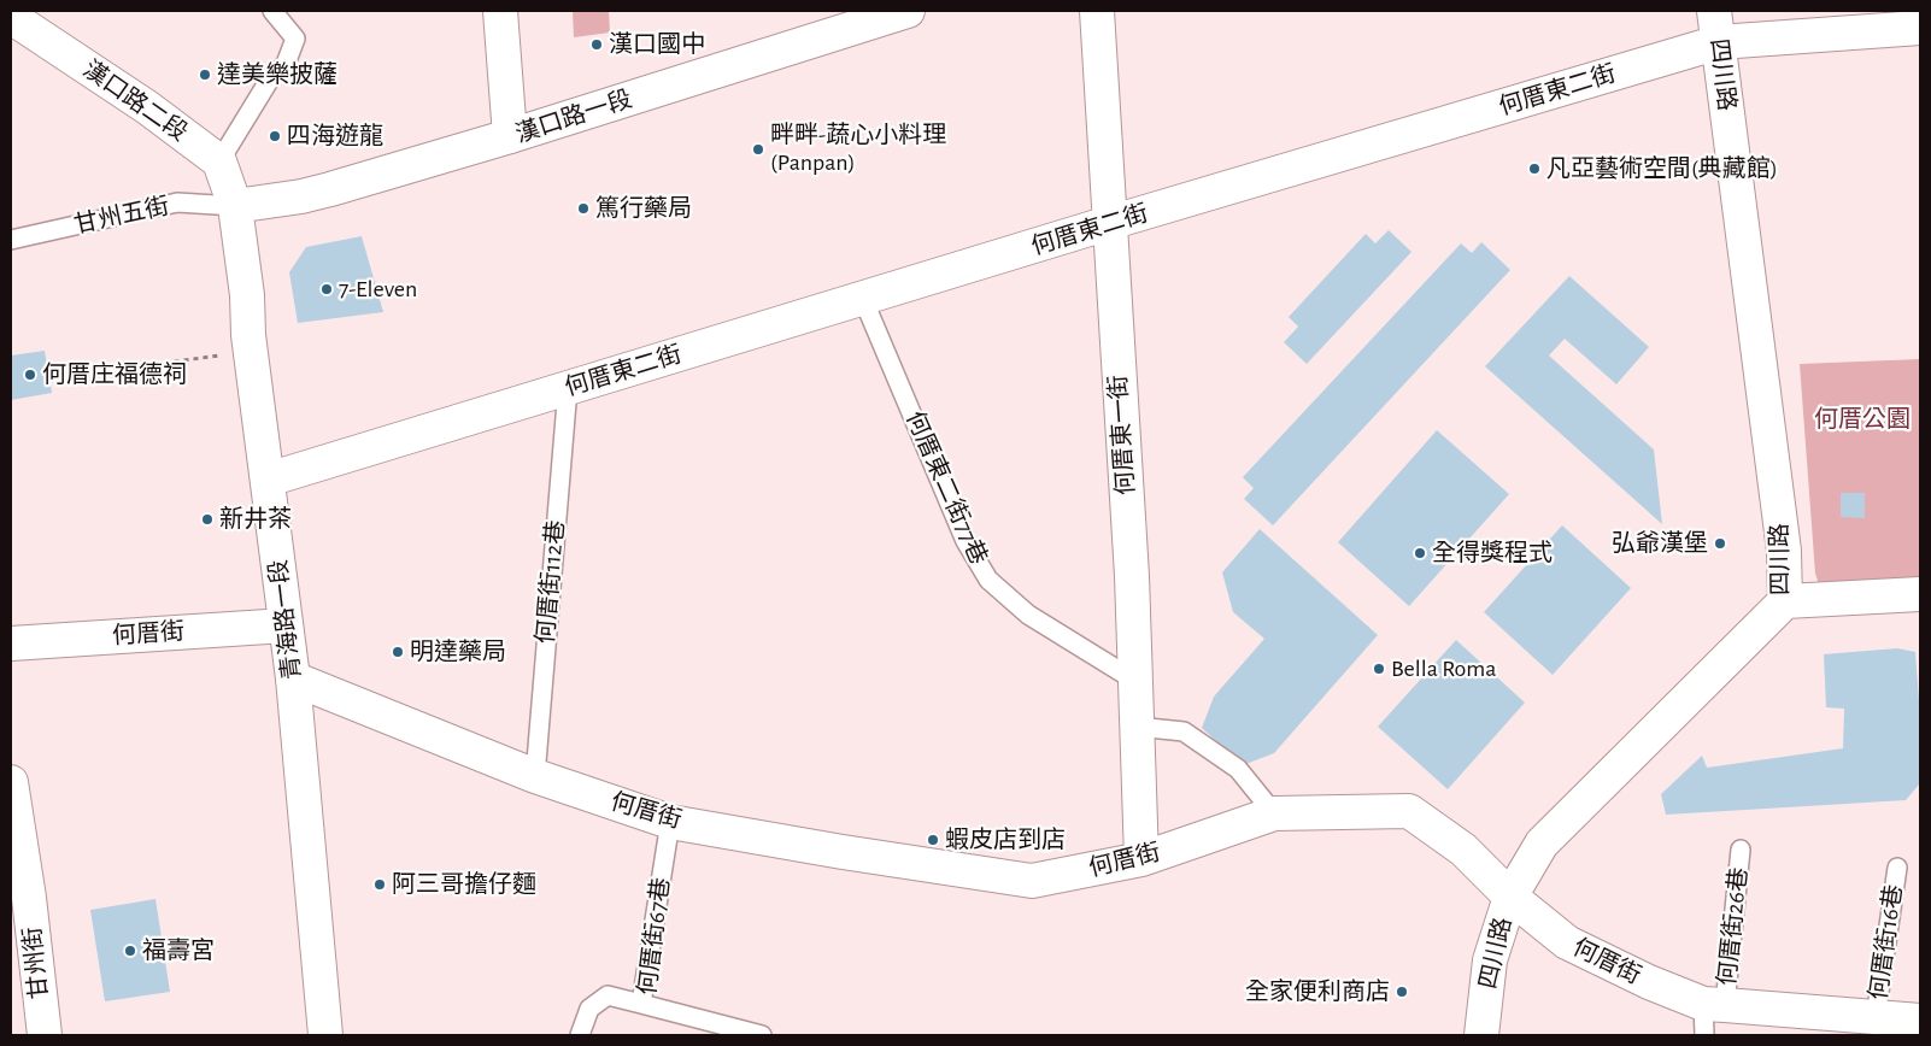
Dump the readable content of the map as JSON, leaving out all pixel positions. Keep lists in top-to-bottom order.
{
  "streets": {
    "street": [
      "四川路",
      "何厝東二街",
      "漢口路二段",
      "漢口路一段",
      "何厝東一街",
      "青海路一段",
      "何厝街",
      "甘州街"
    ],
    "lane": [
      "甘州五街",
      "何厝東二街77巷",
      "何厝街112巷",
      "何厝街26巷",
      "何厝街67巷",
      "何厝街16巷"
    ]
  },
  "crossings": [
    ["四川路", "何厝東二街"],
    ["四川路", "何厝街"],
    ["何厝東二街", "何厝東一街"],
    ["何厝東二街", "何厝東二街77巷"],
    ["何厝東二街", "何厝街112巷"],
    ["何厝東二街", "青海路一段"],
    ["漢口路一段", "甘州五街"],
    ["漢口路一段", "青海路一段"],
    ["甘州五街", "青海路一段"],
    ["何厝東一街", "何厝東二街77巷"],
    ["何厝東一街", "何厝街"],
    ["何厝街112巷", "何厝街"],
    ["青海路一段", "何厝街"],
    ["何厝街", "何厝街26巷"],
    ["何厝街", "何厝街67巷"],
    ["何厝街", "何厝街16巷"]
  ],
  "parks": ["何厝公園"],
  "places": [
    "漢口國中",
    "達美樂披薩",
    "四海遊龍",
    "畔畔-蔬心小料理 (Panpan)",
    "凡亞藝術空間(典藏館)",
    "篤行藥局",
    "7-Eleven",
    "何厝庄福德祠",
    "新井茶",
    "弘爺漢堡",
    "全得獎程式",
    "明達藥局",
    "Bella Roma",
    "蝦皮店到店",
    "阿三哥擔仔麵",
    "福壽宮",
    "全家便利商店"
  ]
}
